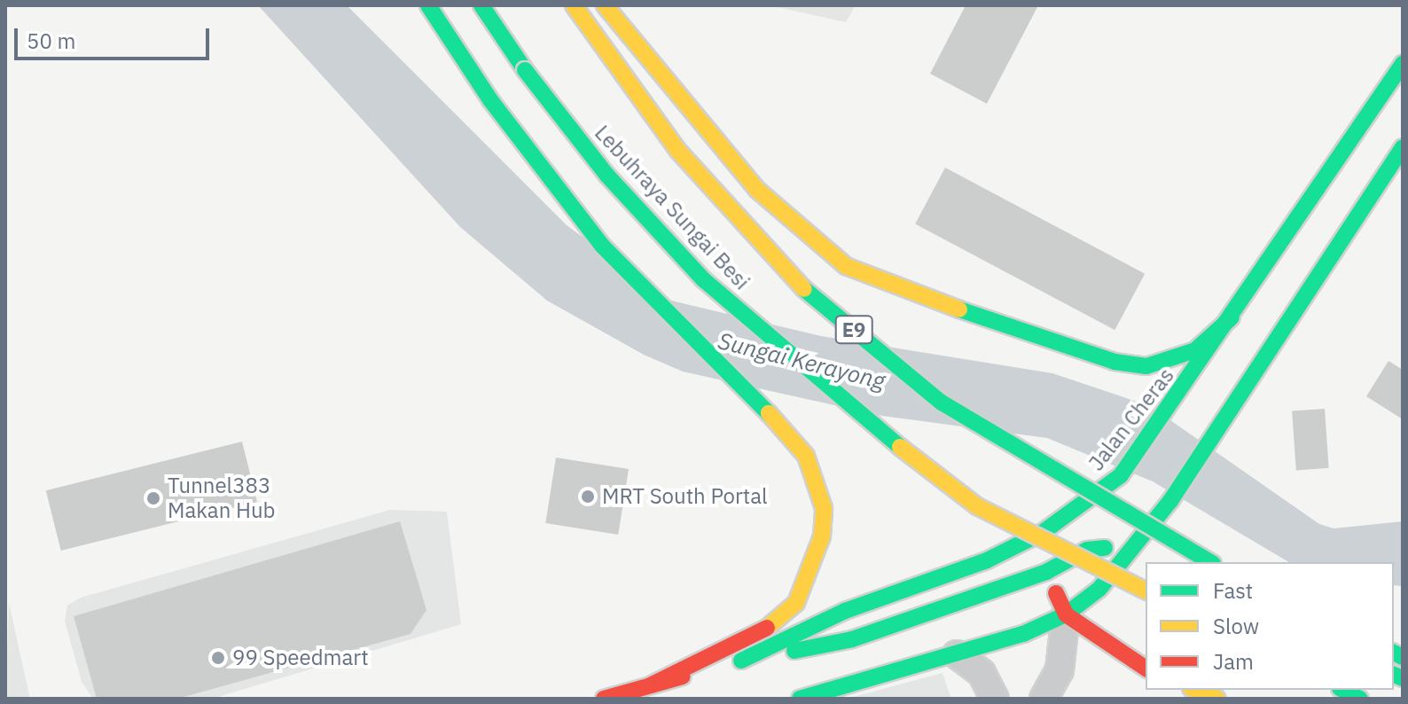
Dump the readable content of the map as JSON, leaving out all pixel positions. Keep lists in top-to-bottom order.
{
  "streets": {
    "main road": ["Lebuhraya Sungai Besi", "E9", "Jalan Cheras"]
  },
  "water": ["Sungai Kerayong"],
  "places": ["MRT South Portal", "Tunnel383 Makan Hub", "99 Speedmart"],
  "legend": ["Fast", "Slow", "Jam"],
  "scale_bar": "50 m"
}
